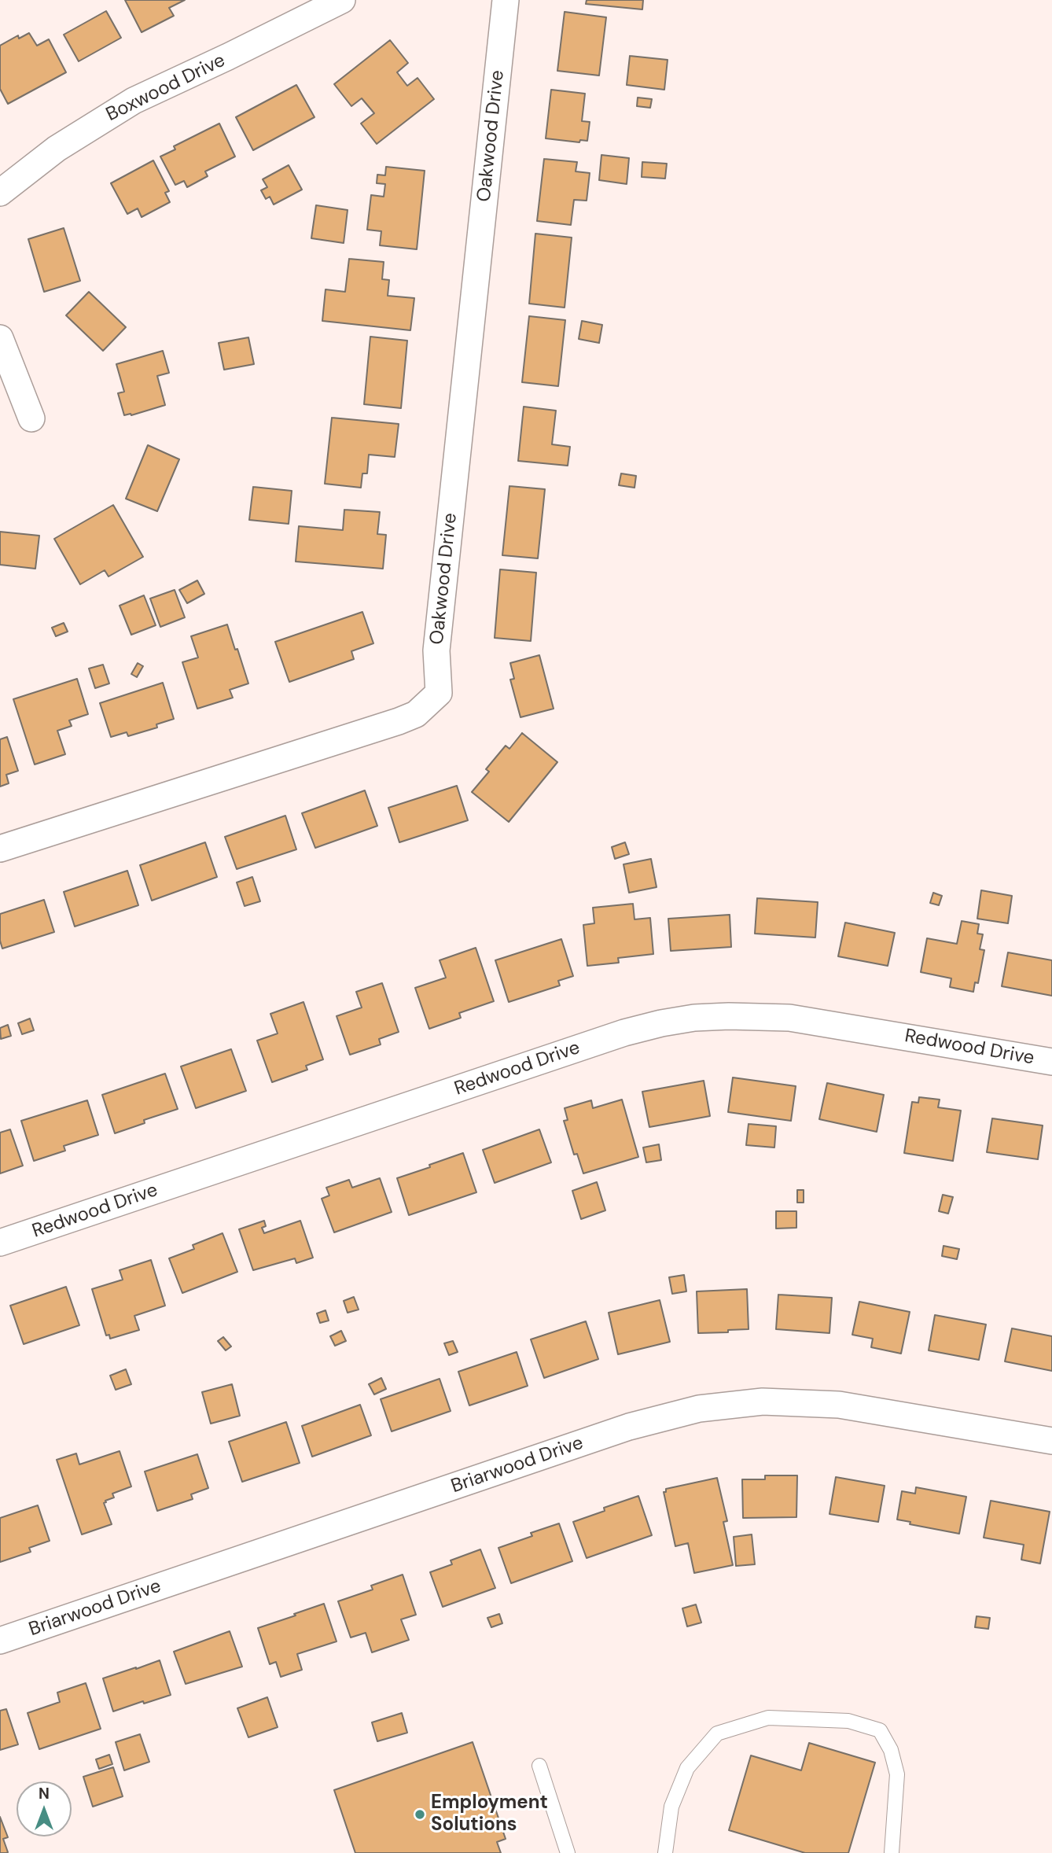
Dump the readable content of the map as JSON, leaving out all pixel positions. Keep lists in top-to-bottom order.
{
  "streets": {
    "street": [
      "Boxwood Drive",
      "Oakwood Drive",
      "Redwood Drive",
      "Briarwood Drive"
    ]
  },
  "places": ["Employment Solutions"],
  "north": "top"
}
